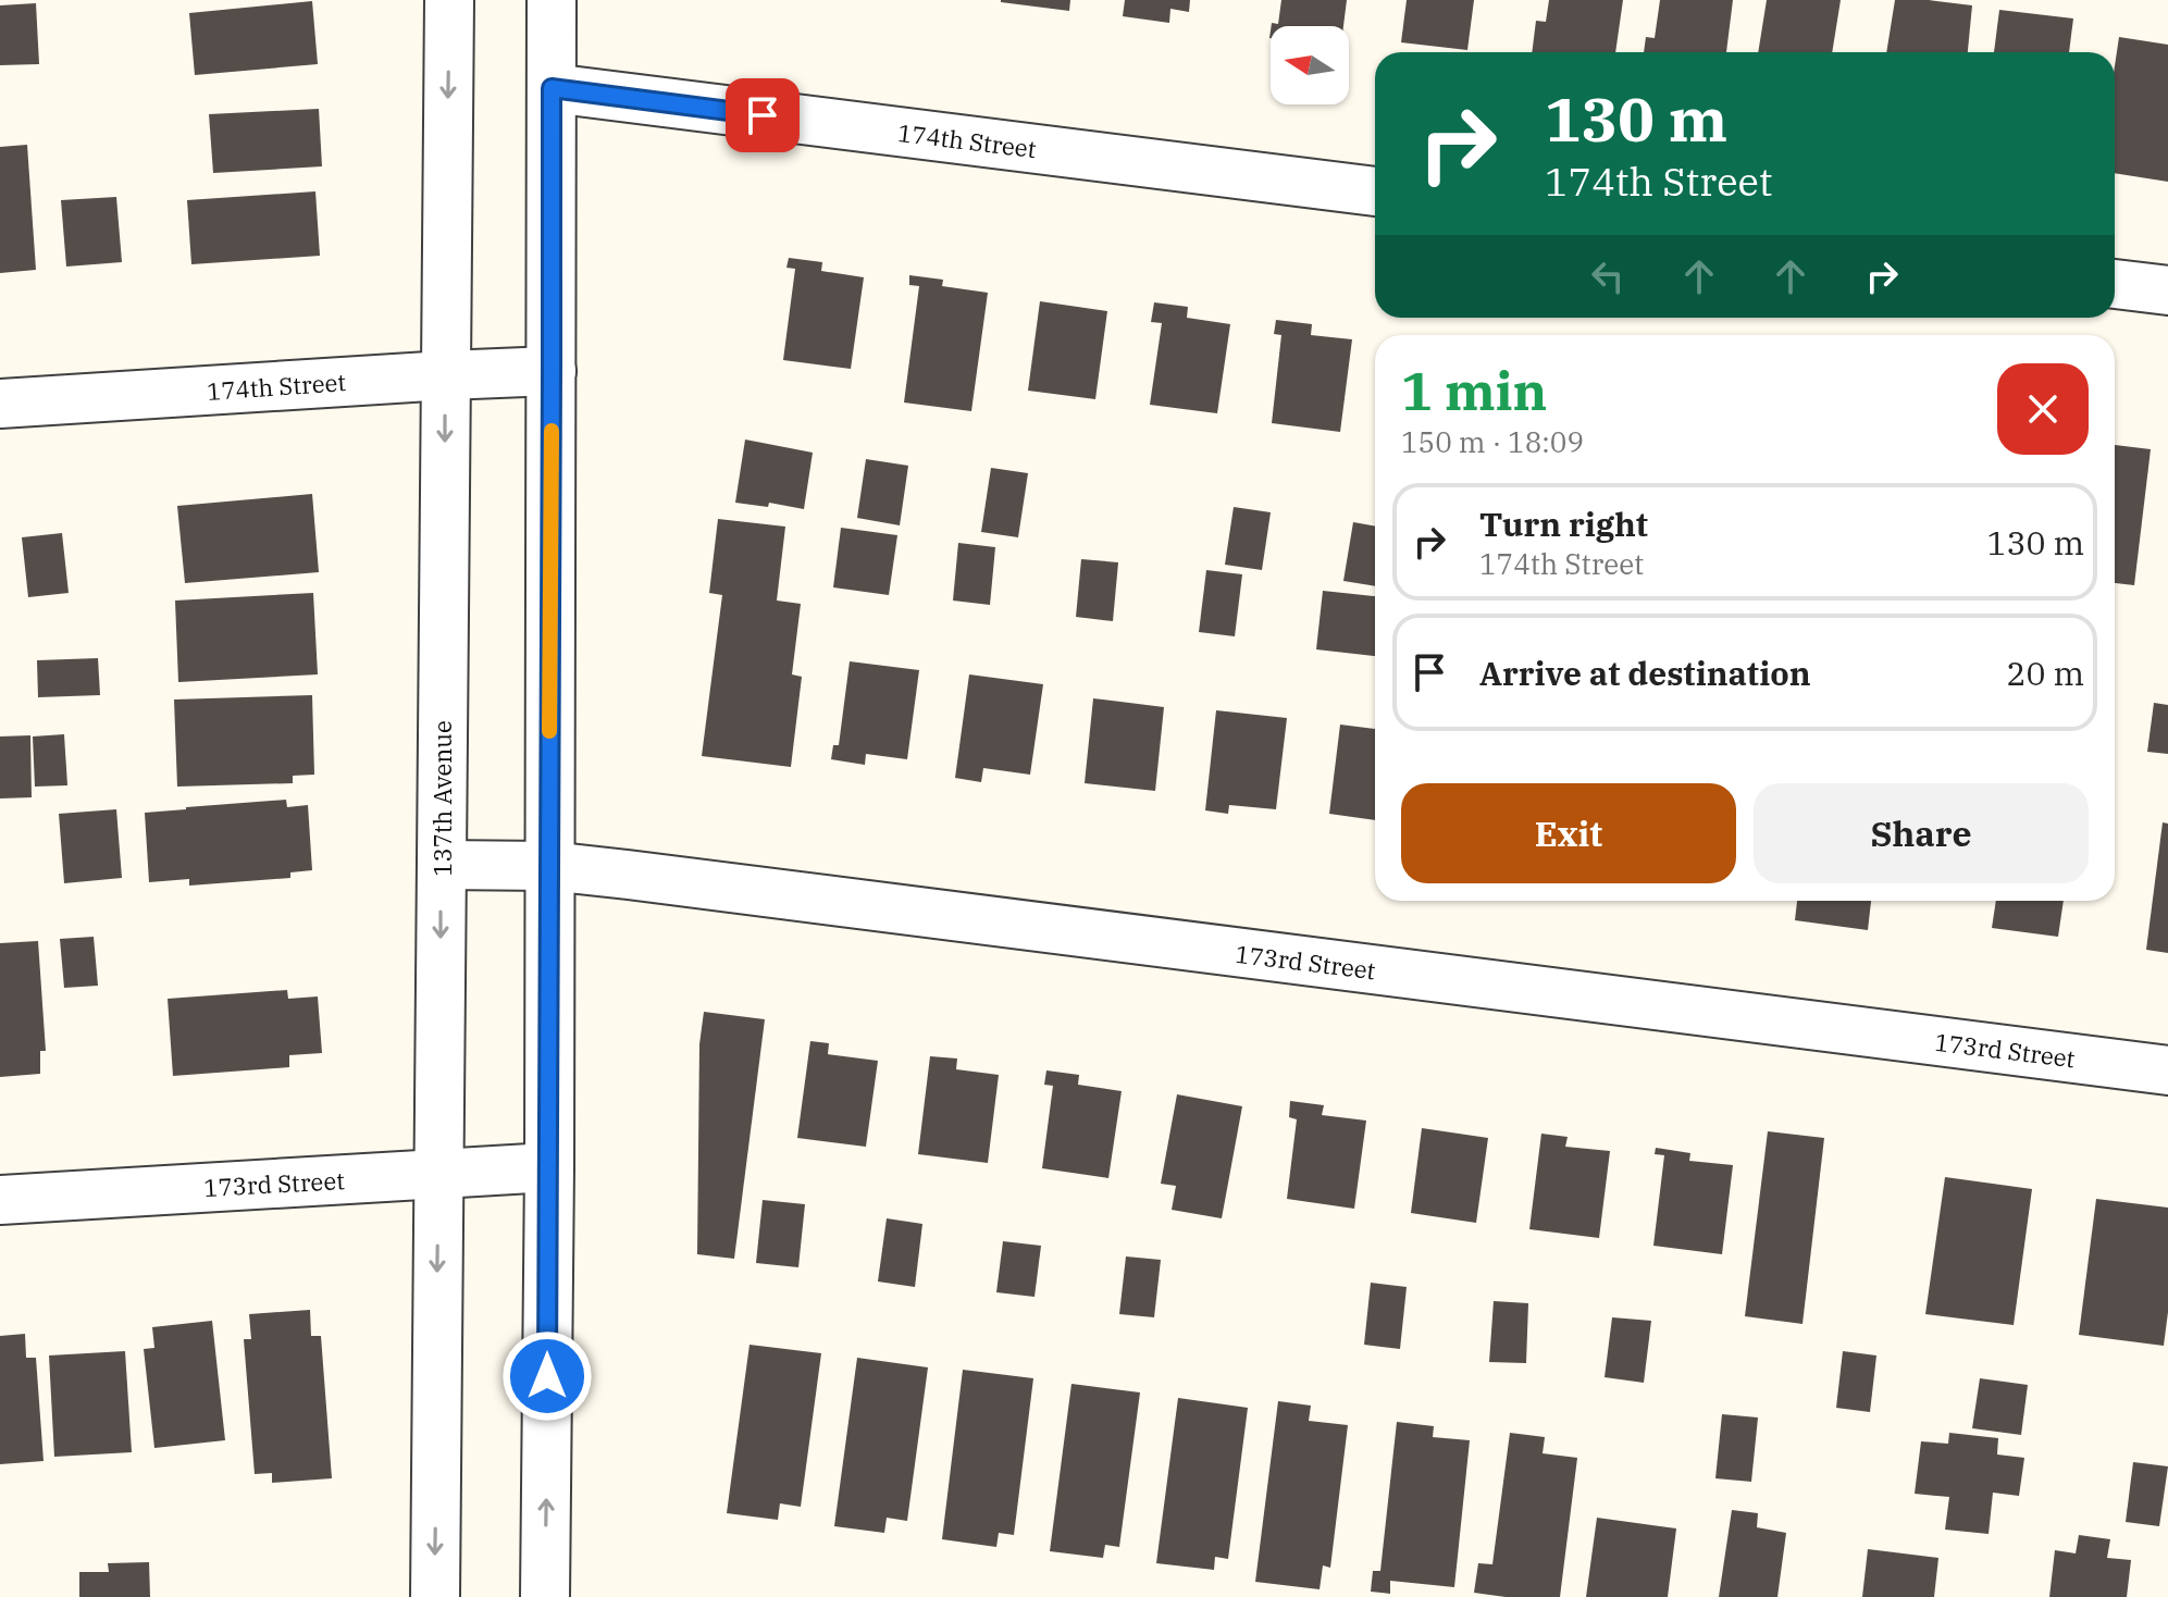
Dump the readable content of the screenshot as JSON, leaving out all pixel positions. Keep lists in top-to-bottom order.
{
  "streets": {
    "street": ["174th Street", "137th Avenue", "173rd Street"]
  },
  "crossings": [
    ["174th Street", "137th Avenue"],
    ["137th Avenue", "173rd Street"]
  ],
  "north": "left",
  "page": {
    "turn": ["130 m", "174th Street"],
    "heading": ["1 min", "150 m · 18:09"],
    "list": [
      {
        "name": "Turn right",
        "note": "174th Street",
        "value": "130 m"
      },
      {
        "name": "Arrive at destination",
        "value": "20 m"
      }
    ],
    "buttons": ["Exit", "Share"]
  }
}
